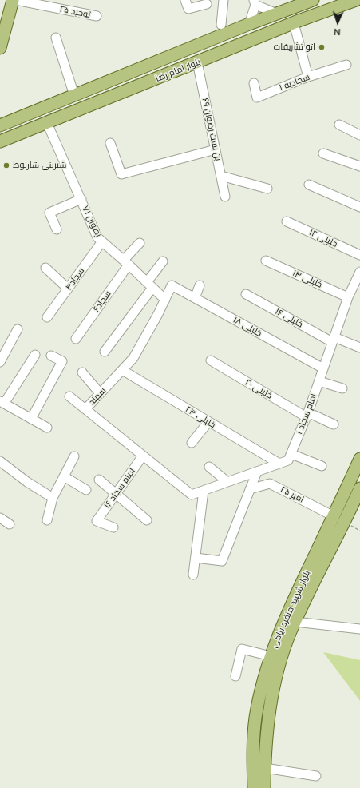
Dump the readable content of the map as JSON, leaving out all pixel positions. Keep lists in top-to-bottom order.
{
  "streets": {
    "main road": ["بلوار امام رضا", "بلوار شهید منفرد نیاکی"],
    "street": [
      "توحید ۲۵",
      "سجادیه ۱",
      "بن بست رضوان ۶۹",
      "رضوان ۷۱",
      "خلیلی ۱۲",
      "سجاد۴",
      "خلیلی ۱۴",
      "سجاد۶",
      "خلیلی ۱۶",
      "خلیلی ۱۸",
      "خلیلی ۲۰",
      "سهند",
      "امام سجاد ۱",
      "خلیلی ۲۴",
      "امام سجاد ۱۶",
      "امیر ۲۵"
    ]
  },
  "crossings": [
    ["بلوار امام رضا", "بن بست رضوان ۶۹"],
    ["بلوار امام رضا", "رضوان ۷۱"],
    ["رضوان ۷۱", "سجاد۴"],
    ["رضوان ۷۱", "سجاد۶"],
    ["رضوان ۷۱", "سهند"],
    ["خلیلی ۱۴", "امام سجاد ۱"],
    ["خلیلی ۱۶", "امام سجاد ۱"],
    ["خلیلی ۱۸", "سهند"],
    ["خلیلی ۱۸", "امام سجاد ۱"],
    ["خلیلی ۲۰", "امام سجاد ۱"],
    ["سهند", "امام سجاد ۱"],
    ["سهند", "خلیلی ۲۴"],
    ["سهند", "امام سجاد ۱۶"],
    ["امام سجاد ۱", "خلیلی ۲۴"],
    ["امیر ۲۵", "بلوار شهید منفرد نیاکی"]
  ],
  "places": ["اتو تشریفات", "شیرینی شارلوط"],
  "north": "bottom"
}
